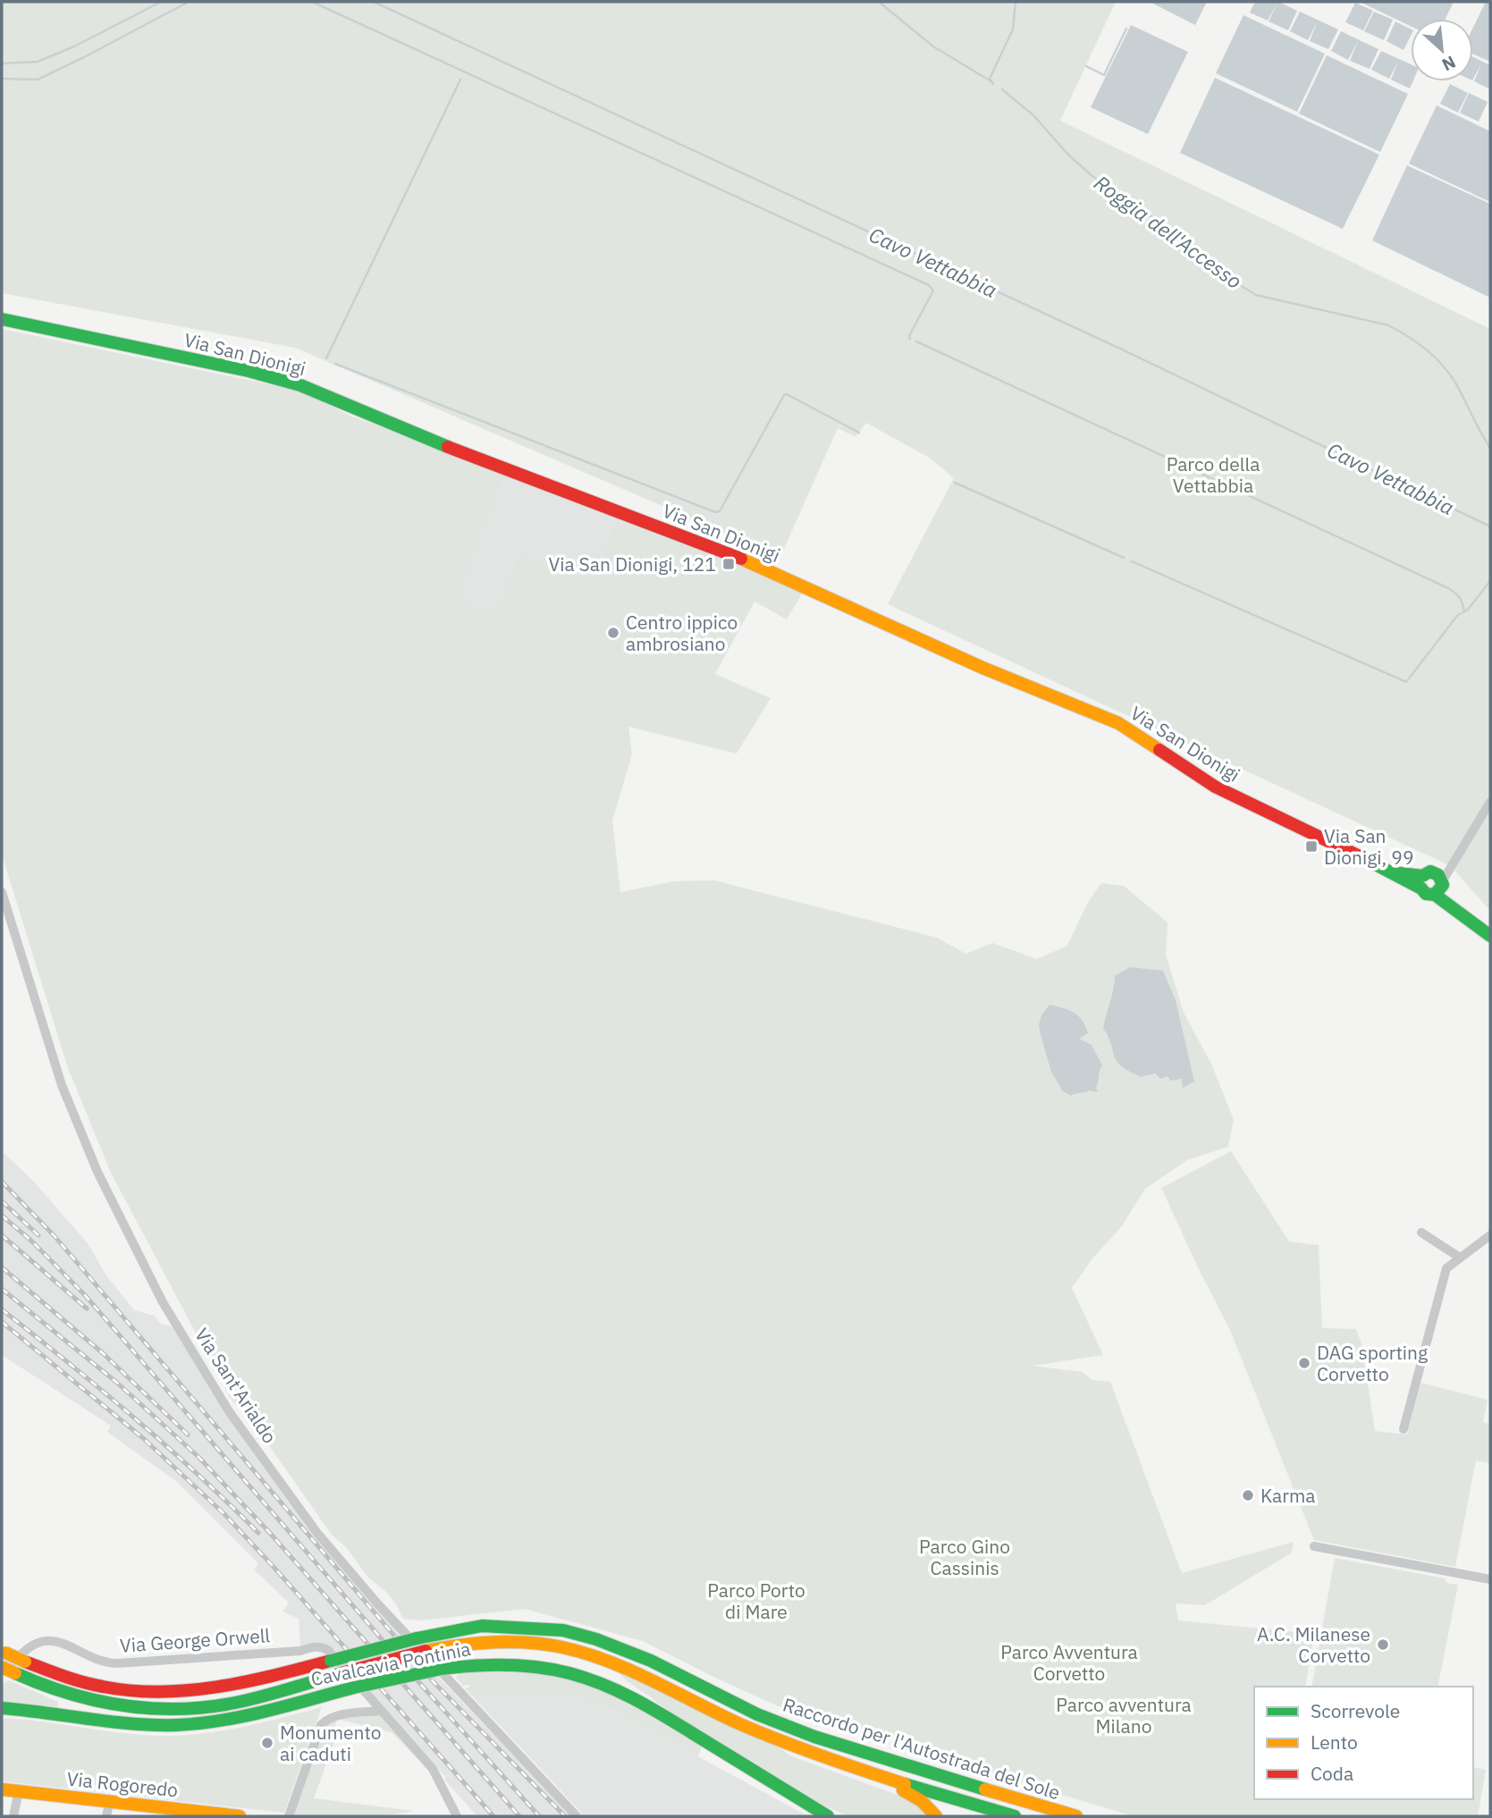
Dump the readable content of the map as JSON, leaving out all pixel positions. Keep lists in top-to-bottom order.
{
  "streets": {
    "main road": [
      "Via San Dionigi",
      "Cavalcavia Pontinia",
      "Raccordo per l'Autostrada del Sole",
      "Via Rogoredo"
    ],
    "street": ["Via Sant'Arialdo", "Via George Orwell"]
  },
  "water": ["Roggia dell'Accesso", "Cavo Vettabbia"],
  "parks": [
    "Parco della Vettabbia",
    "Parco Gino Cassinis",
    "Parco Porto di Mare",
    "Parco Avventura Corvetto",
    "Parco avventura Milano"
  ],
  "places": {
    "transit": ["Via San Dionigi, 121", "Via San Dionigi, 99"],
    "other": [
      "Centro ippico ambrosiano",
      "DAG sporting Corvetto",
      "Karma",
      "A.C. Milanese Corvetto",
      "Monumento ai caduti"
    ]
  },
  "legend": ["Scorrevole", "Lento", "Coda"],
  "north": "bottom right"
}
